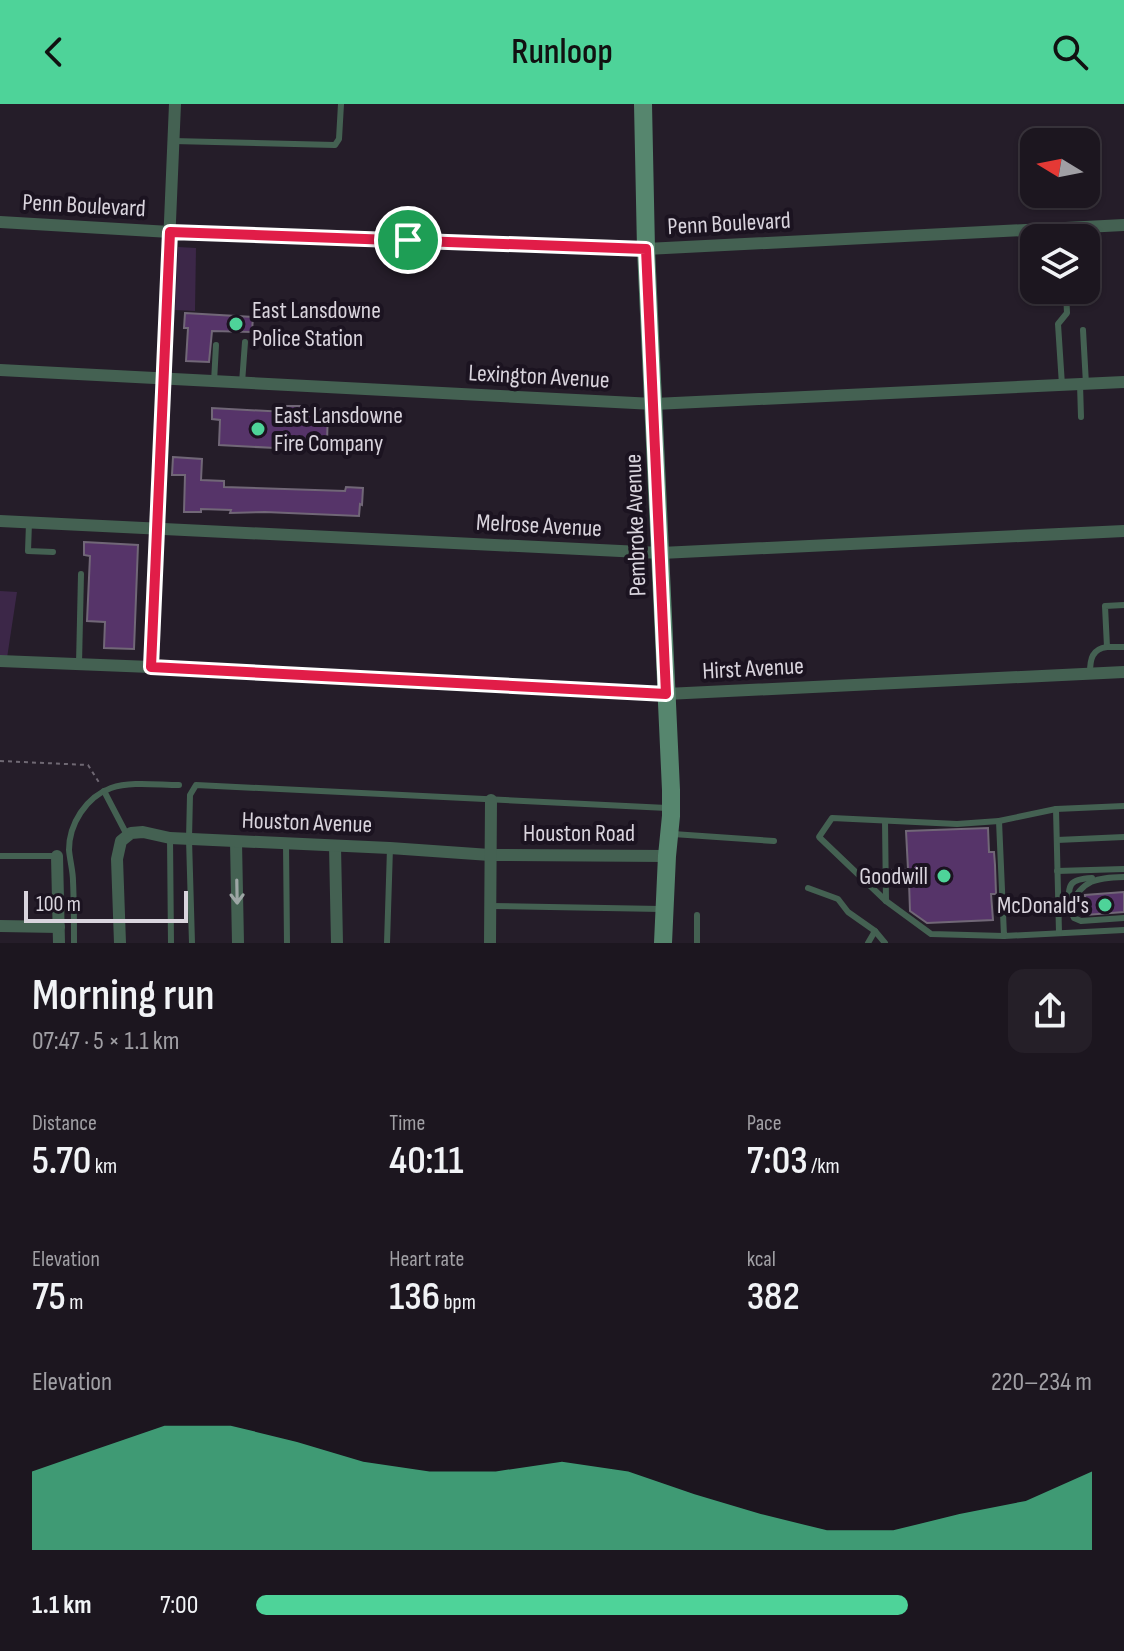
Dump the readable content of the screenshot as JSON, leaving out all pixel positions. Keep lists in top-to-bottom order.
{
  "streets": {
    "street": [
      "Penn Boulevard",
      "Lexington Avenue",
      "Melrose Avenue",
      "Pembroke Avenue",
      "Hirst Avenue",
      "Houston Avenue",
      "Houston Road"
    ]
  },
  "crossings": [
    ["Penn Boulevard", "Pembroke Avenue"],
    ["Lexington Avenue", "Pembroke Avenue"],
    ["Melrose Avenue", "Pembroke Avenue"],
    ["Pembroke Avenue", "Hirst Avenue"],
    ["Pembroke Avenue", "Houston Road"],
    ["Houston Avenue", "Houston Road"]
  ],
  "places": [
    "East Lansdowne Police Station",
    "East Lansdowne Fire Company",
    "Goodwill",
    "McDonald's"
  ],
  "scale_bar": "100 m",
  "north": "left",
  "page": {
    "header": "Runloop",
    "scale": "100 m",
    "heading": ["Morning run", "07:47 · 5 × 1.1 km"],
    "stats": [
      ["Distance", "5.70 km"],
      ["Time", "40:11"],
      ["Pace", "7:03 /km"],
      ["Elevation", "75 m"],
      ["Heart rate", "136 bpm"],
      ["kcal", "382"]
    ],
    "chart": ["Elevation", "220–234 m"],
    "list": [
      {
        "name": "1.1 km",
        "note": "7:00"
      }
    ]
  }
}
